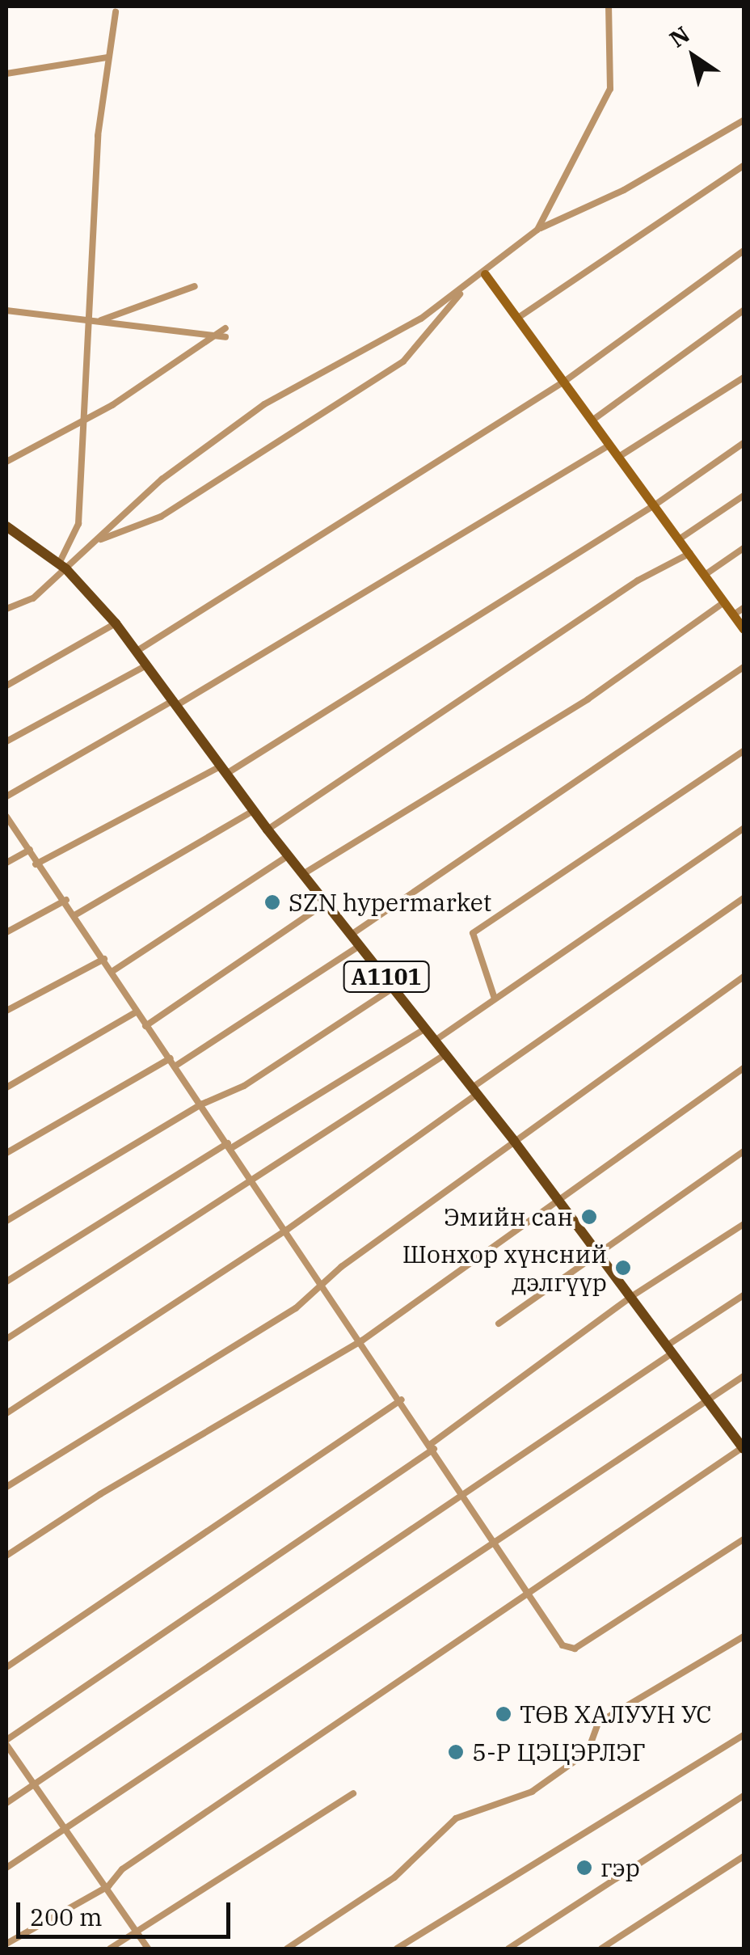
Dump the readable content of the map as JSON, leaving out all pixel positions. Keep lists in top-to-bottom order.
{
  "streets": {
    "main road": ["A1101"]
  },
  "places": [
    "SZN hypermarket",
    "Эмийн сан",
    "Шонхор хүнсний дэлгүүр",
    "ТӨВ ХАЛУУН УС",
    "5-Р ЦЭЦЭРЛЭГ",
    "гэр"
  ],
  "scale_bar": "200 m",
  "north": "top left"
}
